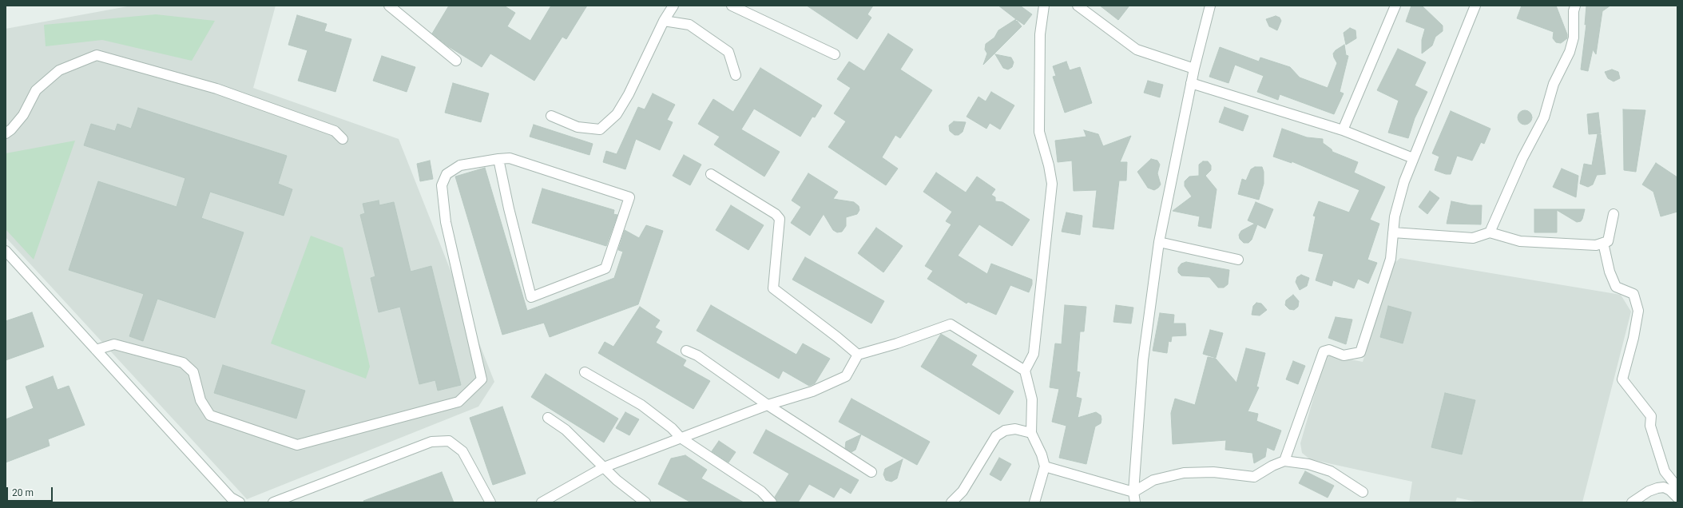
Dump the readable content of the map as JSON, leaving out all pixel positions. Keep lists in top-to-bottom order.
{
  "scale_bar": "20 m"
}
